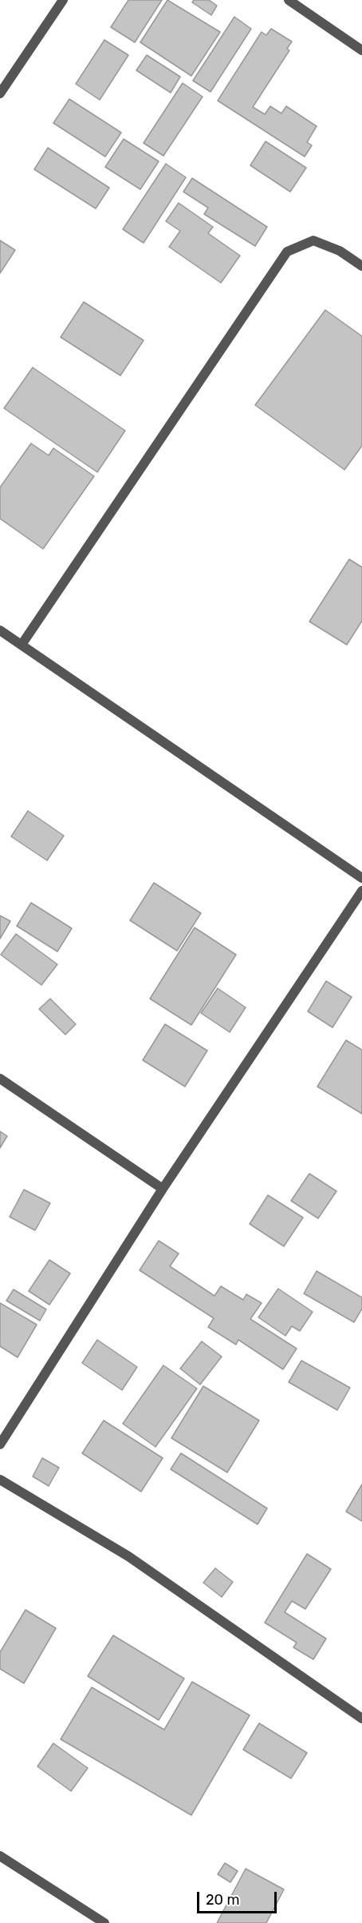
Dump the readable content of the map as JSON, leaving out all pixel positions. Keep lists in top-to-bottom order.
{
  "scale_bar": "20 m"
}
